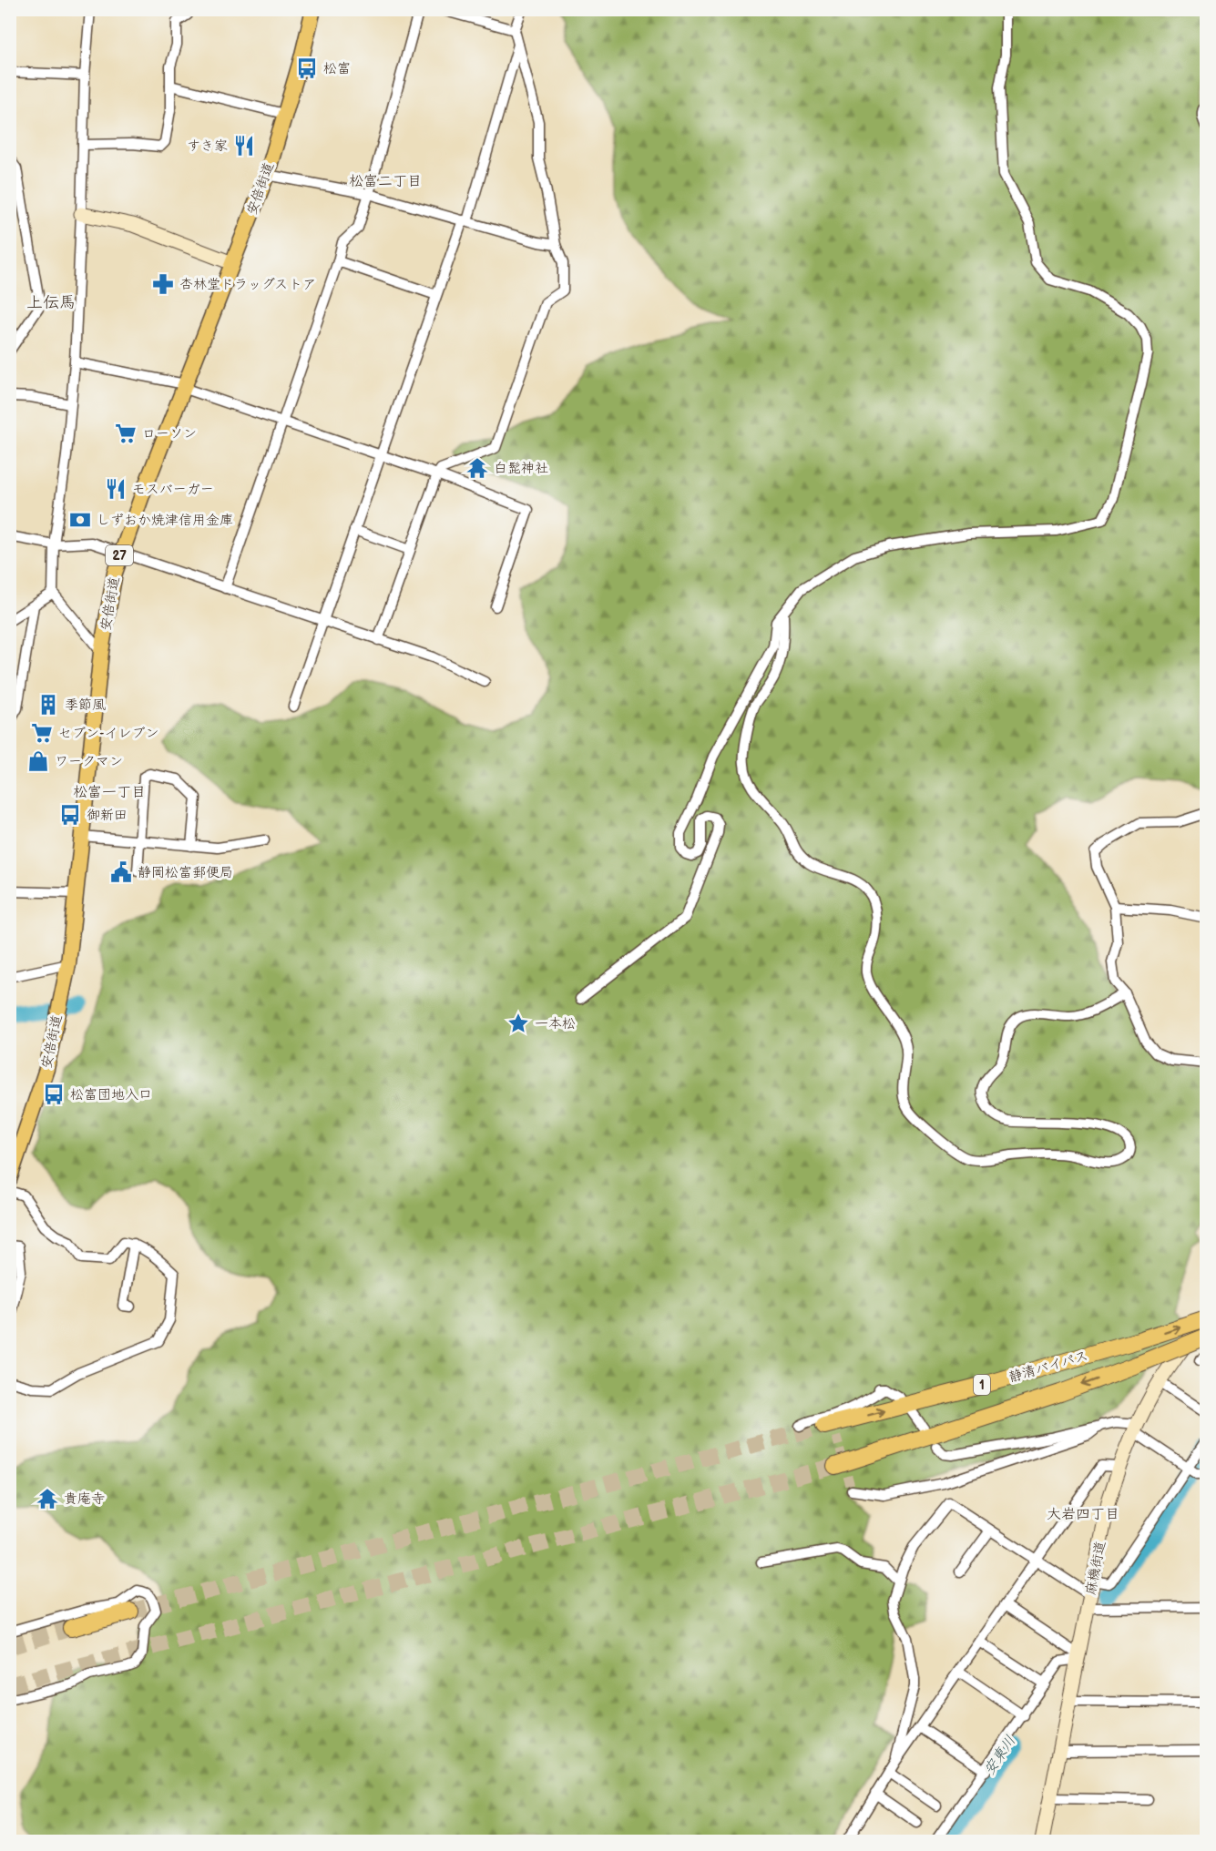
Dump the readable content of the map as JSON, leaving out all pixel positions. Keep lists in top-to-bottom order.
{
  "streets": {
    "highway": ["静清バイパス", "1"],
    "main road": ["安倍街道", "27"],
    "street": ["麻機街道"]
  },
  "crossings": [
    ["静清バイパス", "麻機街道"]
  ],
  "districts": [
    "松富二丁目",
    "上伝馬",
    "松富一丁目",
    "大岩四丁目"
  ],
  "water": ["安東川"],
  "places": {
    "bus stop": ["松富", "御新田", "松富団地入口"],
    "restaurant": ["すき家", "モスバーガー"],
    "pharmacy": ["杏林堂ドラッグストア"],
    "supermarket": ["ローソン", "セブン-イレブン"],
    "temple": ["白髭神社", "貴庵寺"],
    "bank": ["しずおか焼津信用金庫"],
    "building": ["季節風"],
    "shop": ["ワークマン"],
    "public building": ["静岡松富郵便局"],
    "place": ["一本松"]
  }
}
